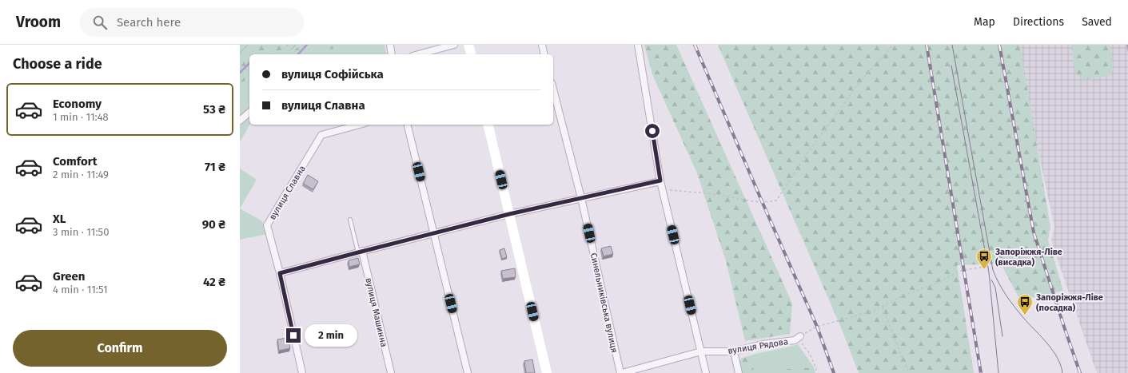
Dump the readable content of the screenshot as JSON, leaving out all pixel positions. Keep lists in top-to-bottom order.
{
  "streets": {
    "street": [
      "вулиця Славна",
      "Синельниківська вулиця",
      "вулиця Машинна",
      "вулиця Рядова"
    ]
  },
  "crossings": [
    ["Синельниківська вулиця", "вулиця Рядова"]
  ],
  "places": {
    "bus stop": ["Запоріжжя-Ліве (висадка)", "Запоріжжя-Ліве (посадка)"]
  },
  "page": {
    "header": "Vroom",
    "search": "Search here",
    "nav": ["Map", "Directions", "Saved"],
    "heading": "Choose a ride",
    "banner": ["вулиця Софійська", "вулиця Славна"],
    "list": [
      {
        "name": "Economy",
        "note": "1 min · 11:48",
        "value": "53 ₴"
      },
      {
        "name": "Comfort",
        "note": "2 min · 11:49",
        "value": "71 ₴"
      },
      {
        "name": "XL",
        "note": "3 min · 11:50",
        "value": "90 ₴"
      },
      {
        "name": "Green",
        "note": "4 min · 11:51",
        "value": "42 ₴"
      }
    ],
    "buttons": "Confirm",
    "bubble": "2 min"
  }
}
